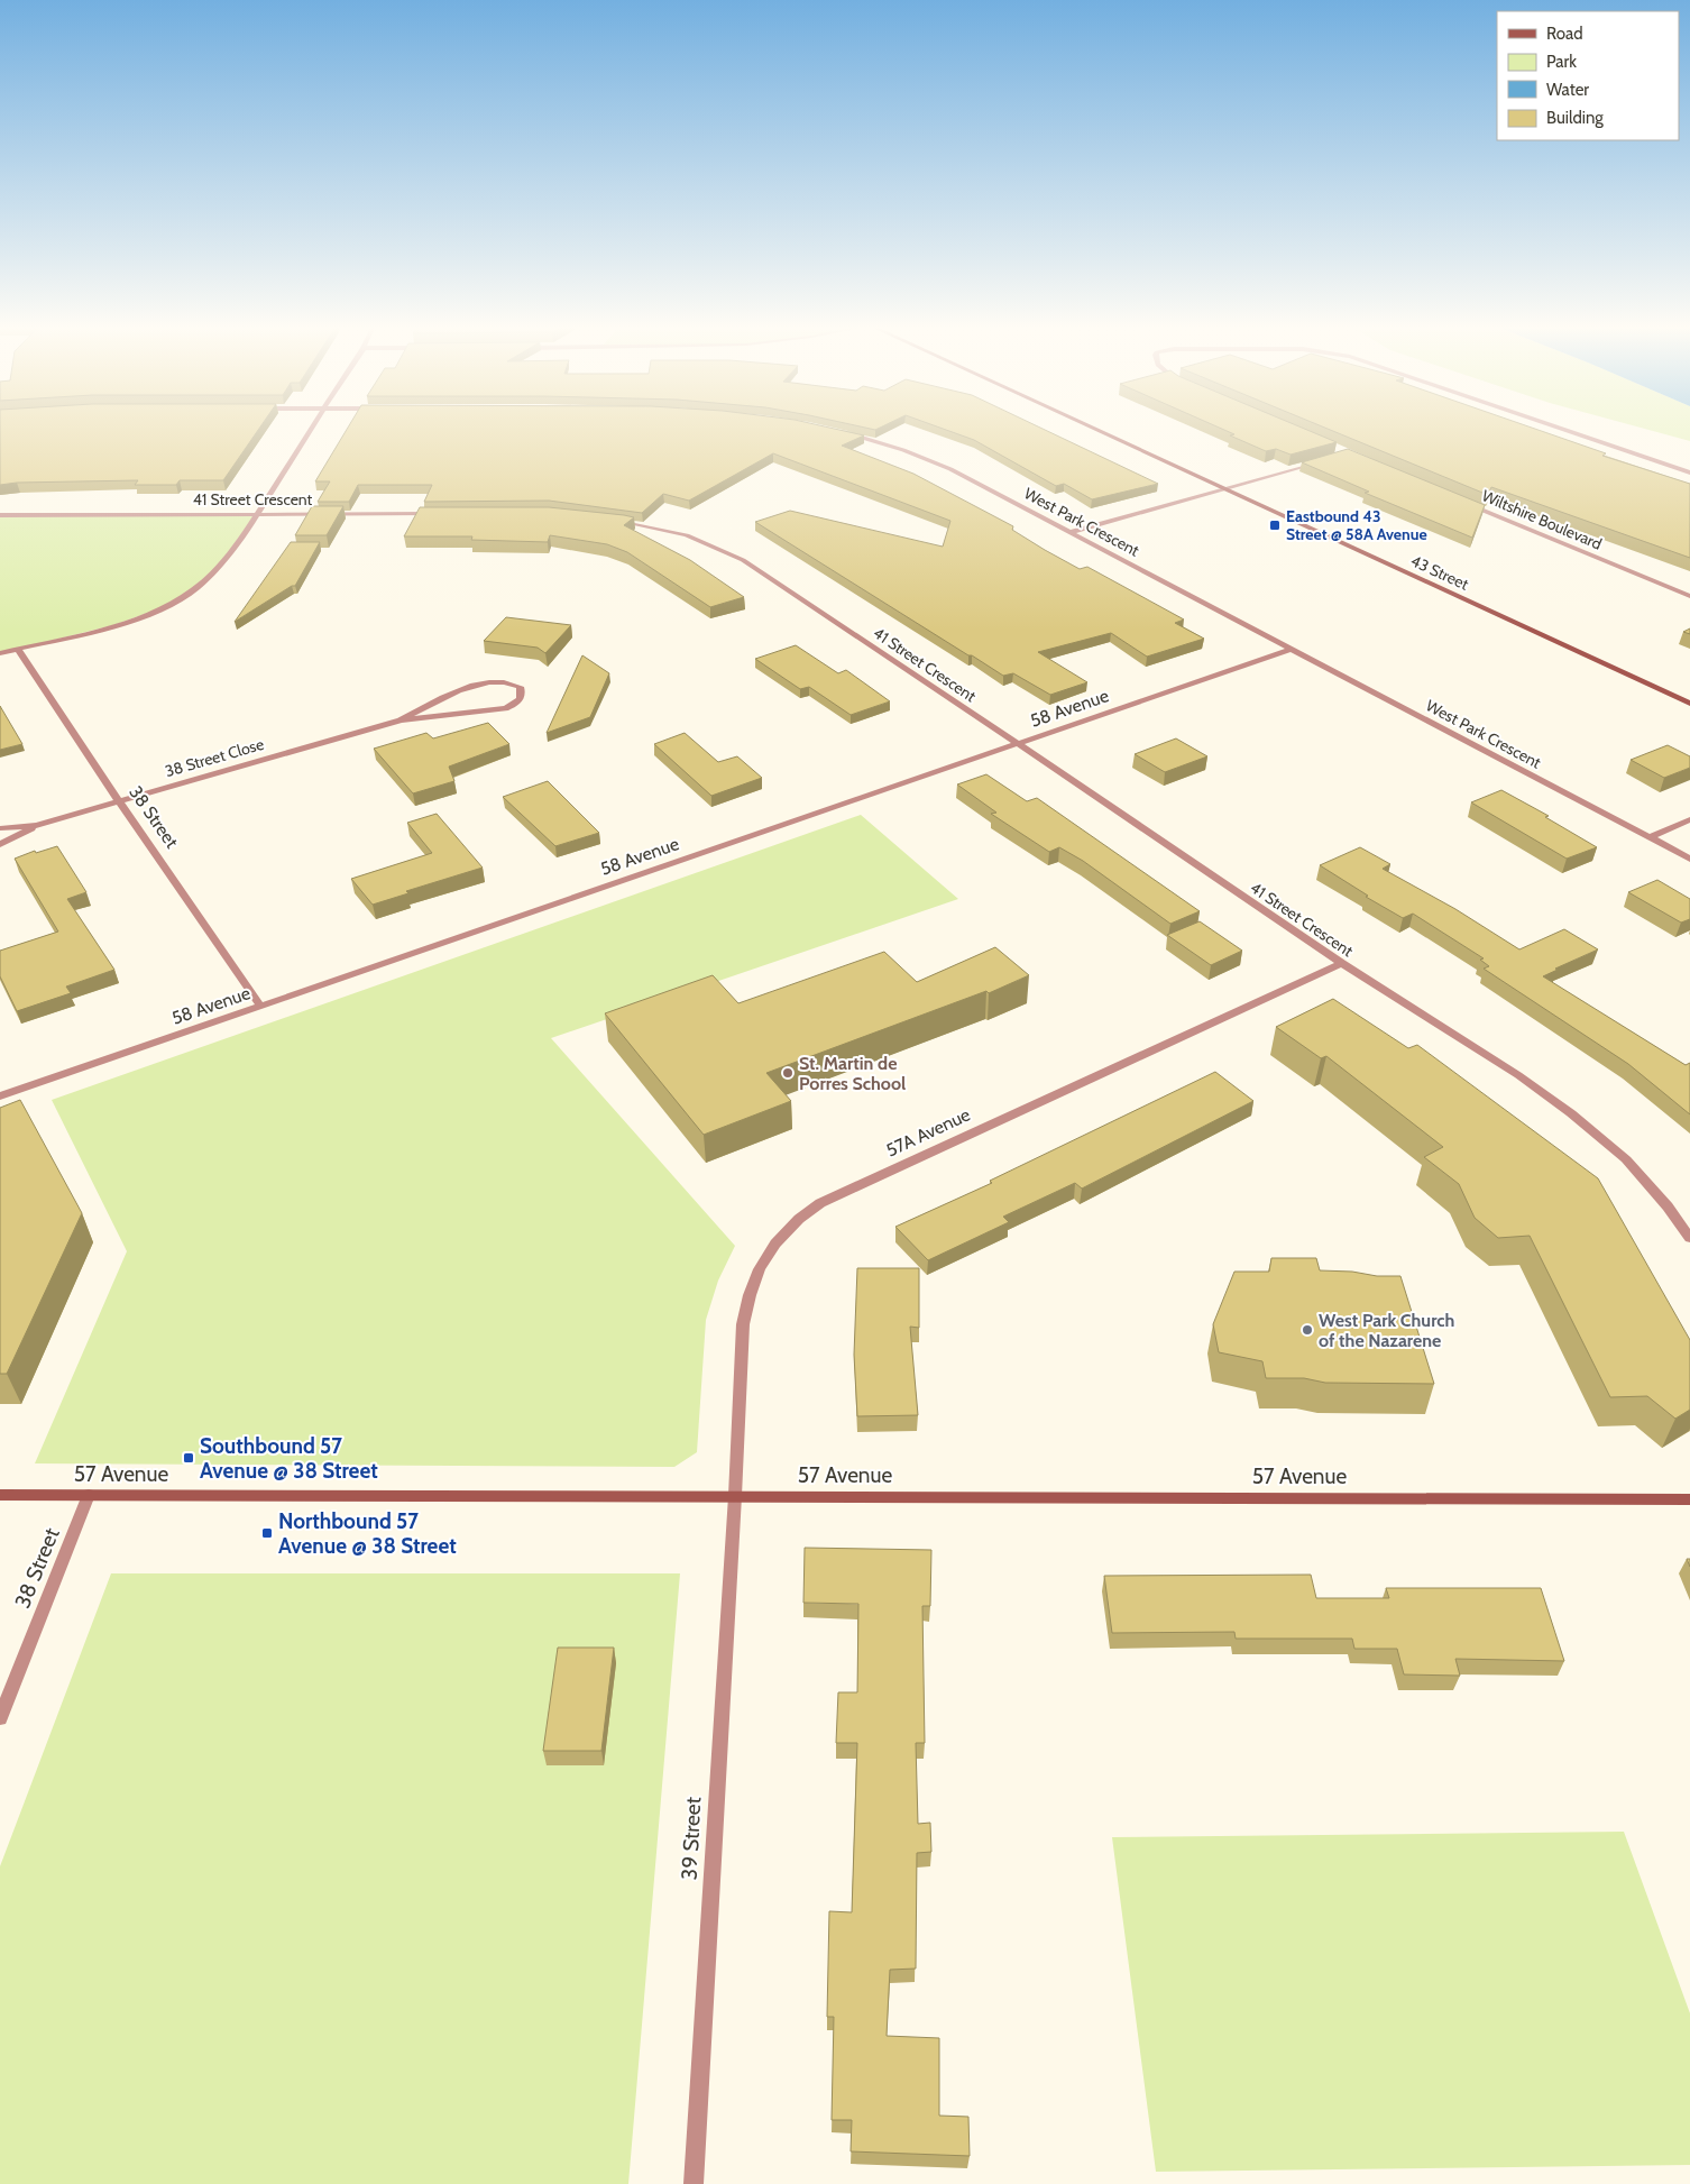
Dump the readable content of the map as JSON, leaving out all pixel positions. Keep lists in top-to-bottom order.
{
  "streets": {
    "street": [
      "41 Street Crescent",
      "Wiltshire Boulevard",
      "West Park Crescent",
      "43 Street",
      "58 Avenue",
      "38 Street Close",
      "38 Street",
      "57A Avenue",
      "57 Avenue",
      "39 Street"
    ]
  },
  "crossings": [
    ["41 Street Crescent", "58 Avenue"],
    ["41 Street Crescent", "57A Avenue"],
    ["West Park Crescent", "58 Avenue"],
    ["58 Avenue", "38 Street"],
    ["38 Street Close", "38 Street"],
    ["38 Street", "57 Avenue"],
    ["57A Avenue", "57 Avenue"],
    ["57A Avenue", "39 Street"],
    ["57 Avenue", "39 Street"]
  ],
  "places": {
    "transit": ["Eastbound 43 Street @ 58A Avenue", "Southbound 57 Avenue @ 38 Street", "Northbound 57 Avenue @ 38 Street"],
    "other": ["St. Martin de Porres School", "West Park Church of the Nazarene"]
  },
  "legend": [
    "Road",
    "Park",
    "Water",
    "Building"
  ]
}
